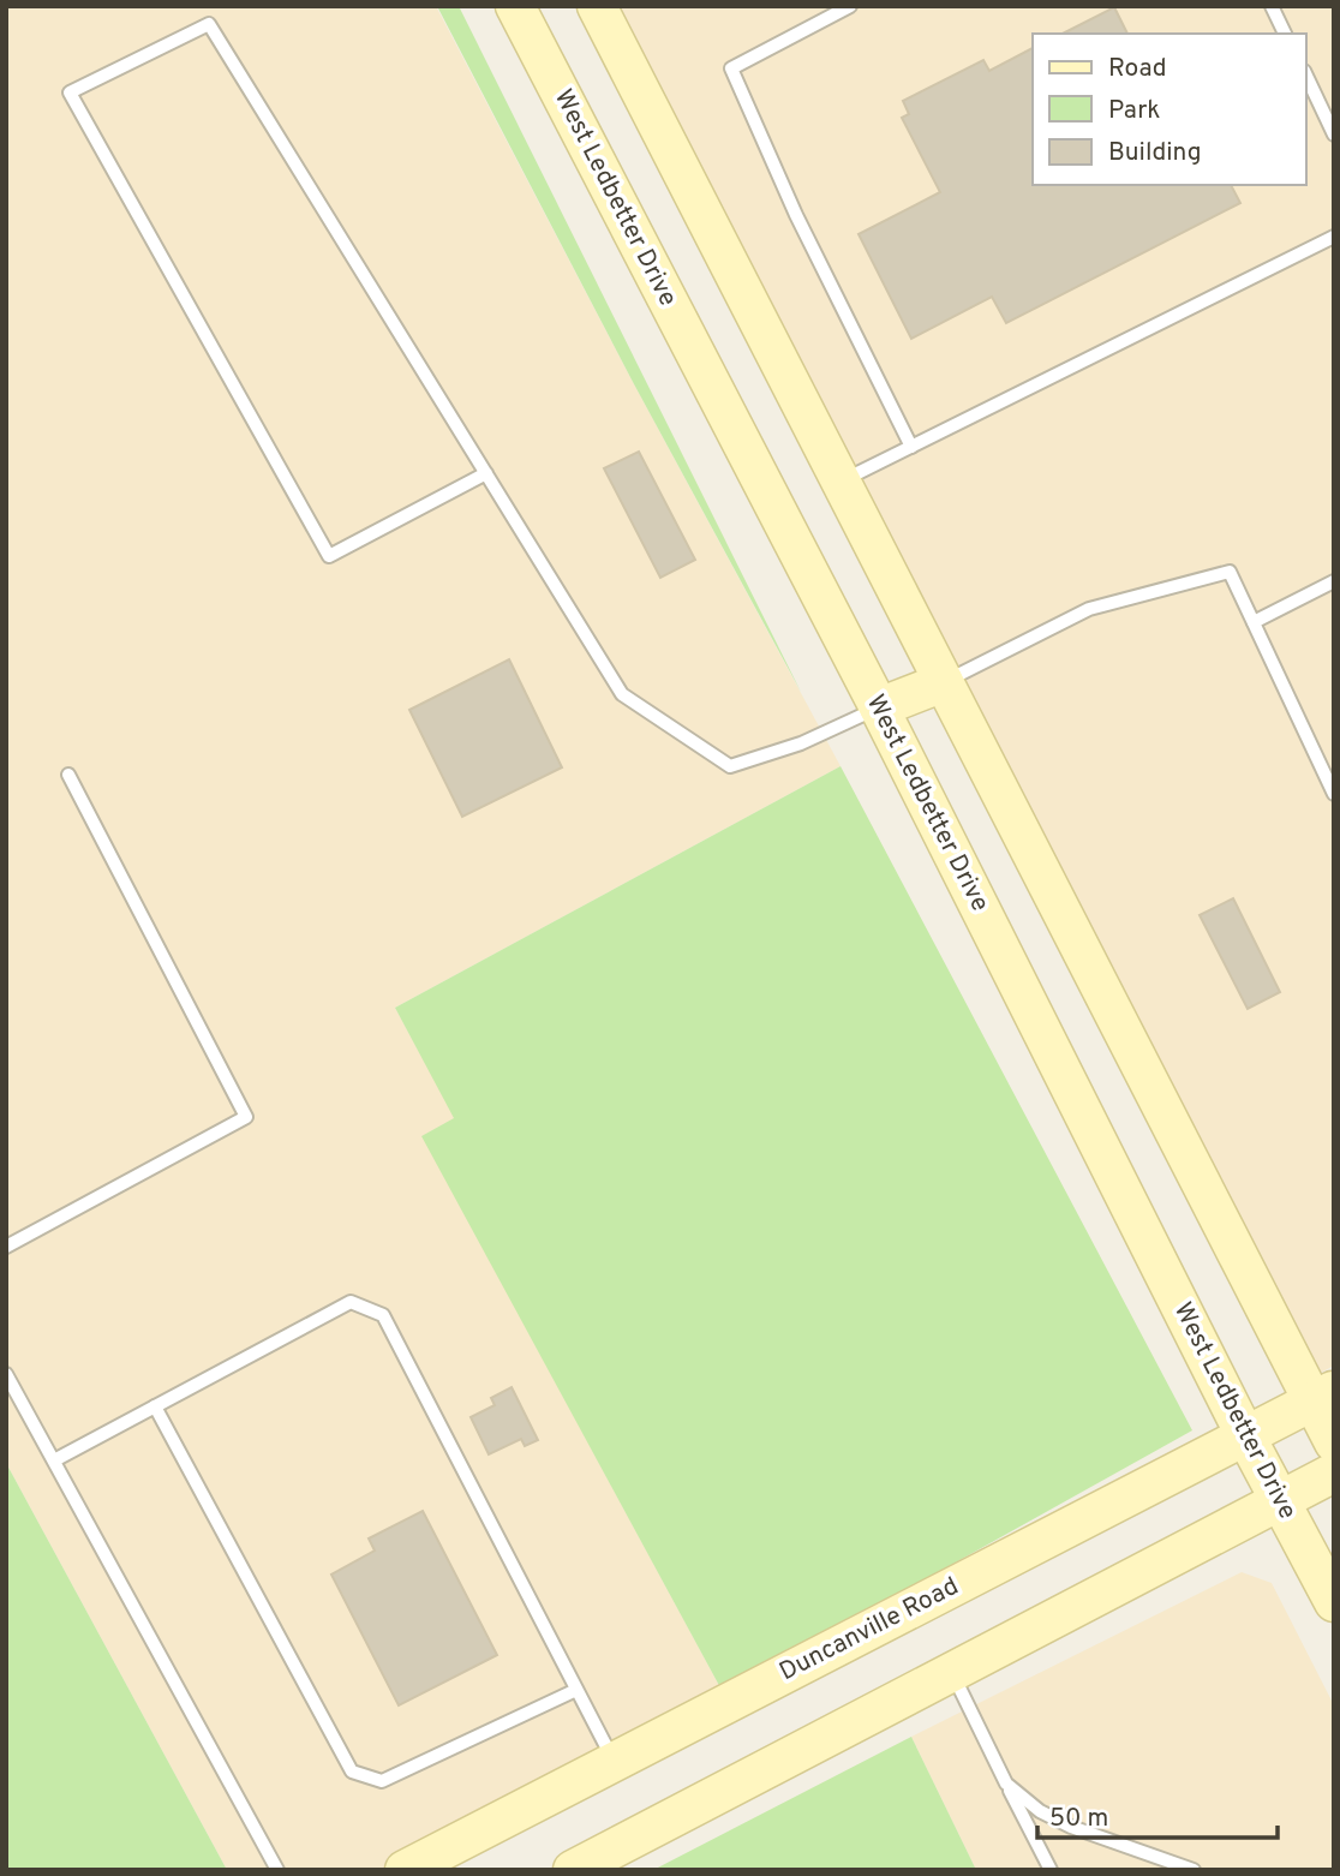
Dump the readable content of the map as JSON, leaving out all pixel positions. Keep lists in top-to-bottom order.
{
  "streets": {
    "main road": ["West Ledbetter Drive", "Duncanville Road"]
  },
  "crossings": [
    ["West Ledbetter Drive", "Duncanville Road"]
  ],
  "legend": ["Road", "Park", "Building"],
  "scale_bar": "50 m"
}
